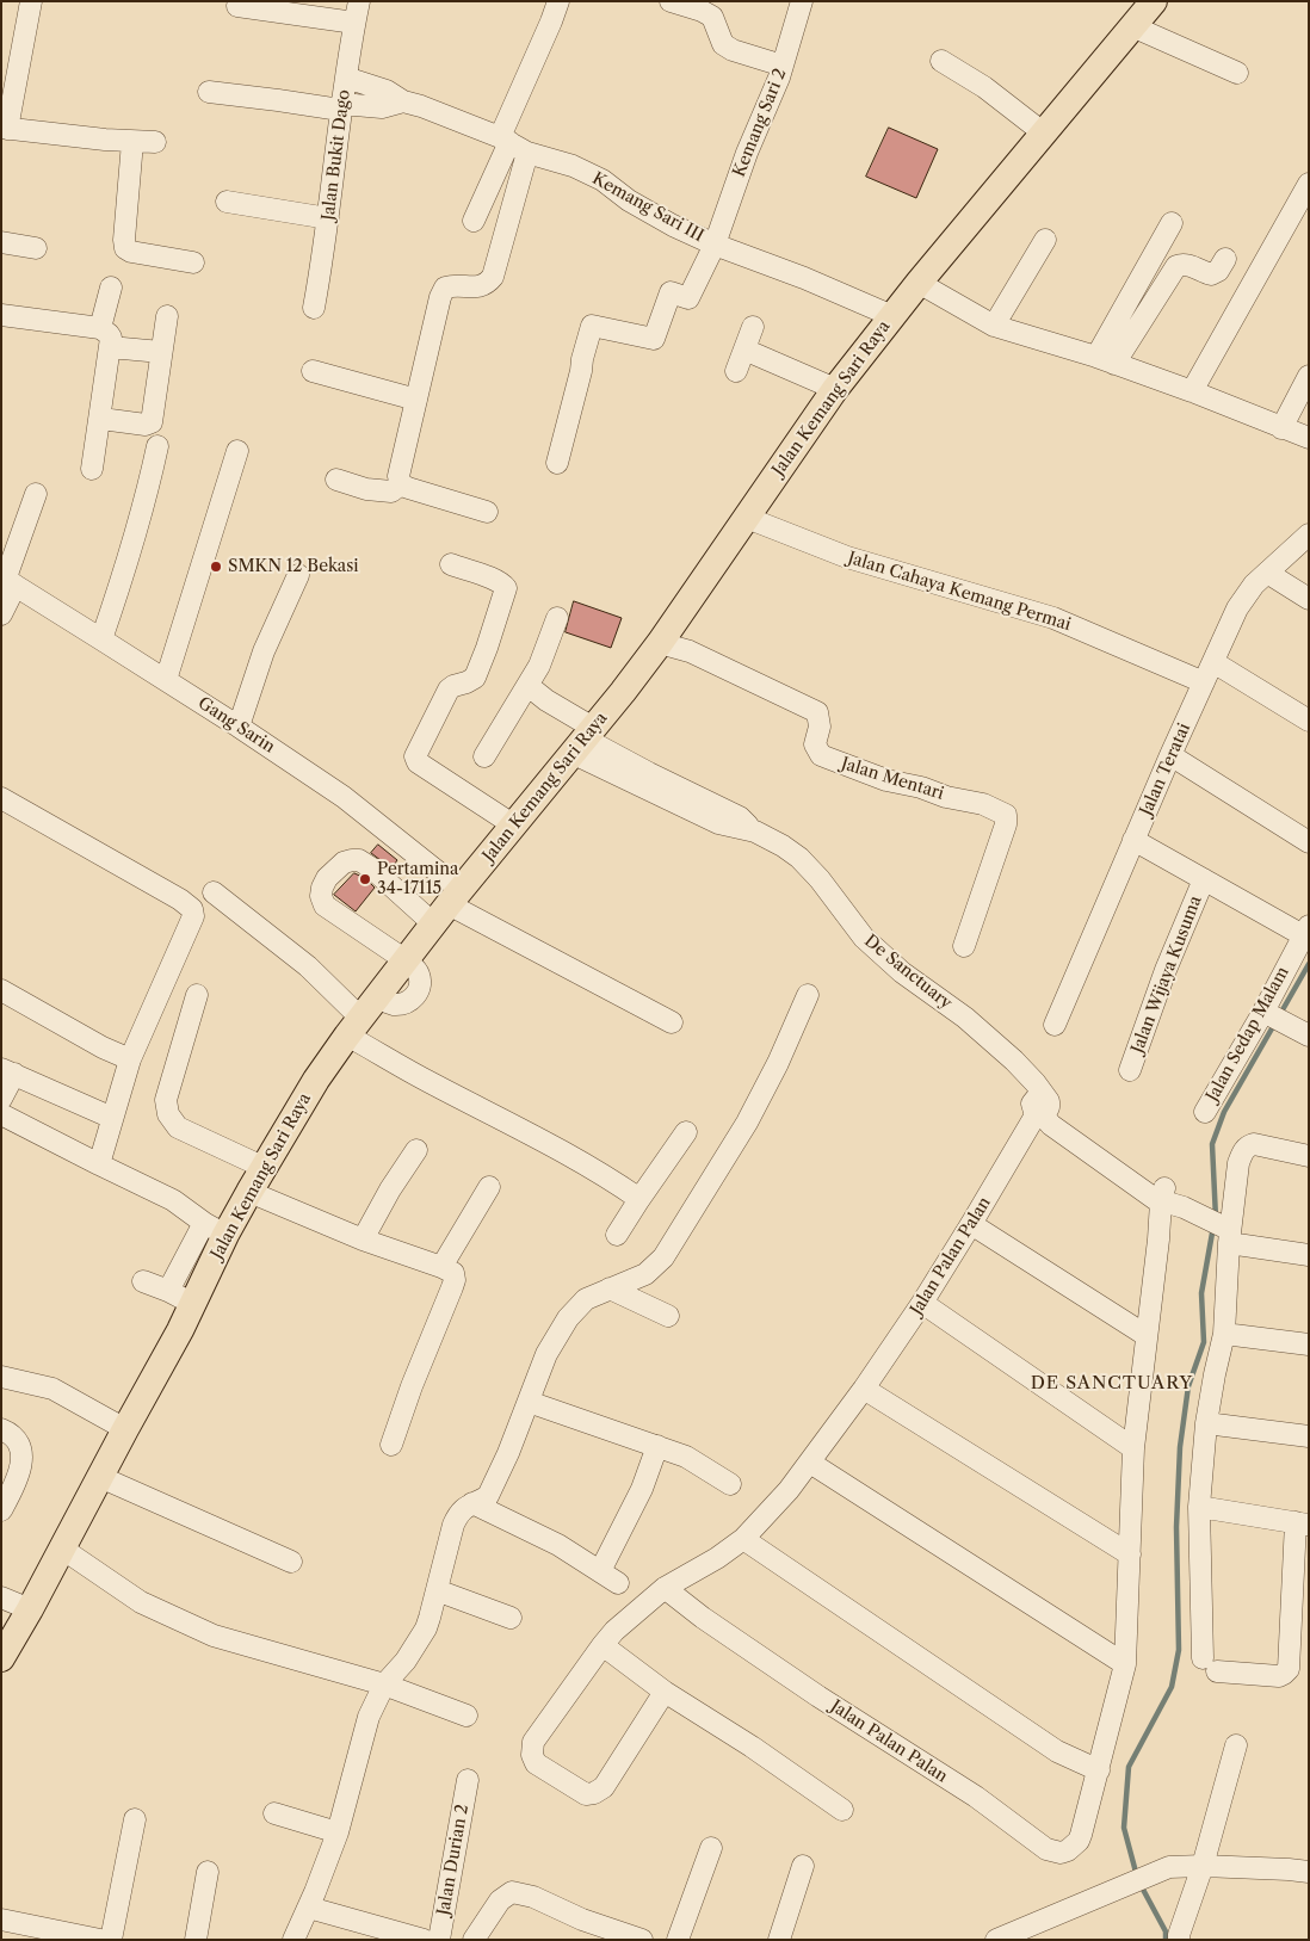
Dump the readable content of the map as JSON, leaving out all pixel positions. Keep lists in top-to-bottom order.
{
  "streets": {
    "main road": ["Jalan Kemang Sari Raya"],
    "street": [
      "Kemang Sari 2",
      "Jalan Bukit Dago",
      "Kemang Sari III",
      "Jalan Cahaya Kemang Permai",
      "Gang Sarin",
      "Jalan Teratai",
      "Jalan Mentari",
      "De Sanctuary",
      "Jalan Wijaya Kusuma",
      "Jalan Sedap Malam",
      "Jalan Palan Palan",
      "Jalan Durian 2"
    ]
  },
  "crossings": [
    ["Kemang Sari 2", "Kemang Sari III"],
    ["Jalan Bukit Dago", "Kemang Sari III"],
    ["Kemang Sari III", "Jalan Kemang Sari Raya"],
    ["Jalan Kemang Sari Raya", "Jalan Cahaya Kemang Permai"],
    ["Jalan Kemang Sari Raya", "Gang Sarin"],
    ["Jalan Kemang Sari Raya", "Jalan Mentari"],
    ["Jalan Kemang Sari Raya", "De Sanctuary"],
    ["Jalan Cahaya Kemang Permai", "Jalan Teratai"],
    ["De Sanctuary", "Jalan Palan Palan"]
  ],
  "districts": ["DE SANCTUARY"],
  "places": ["SMKN 12 Bekasi", "Pertamina 34-17115"]
}
